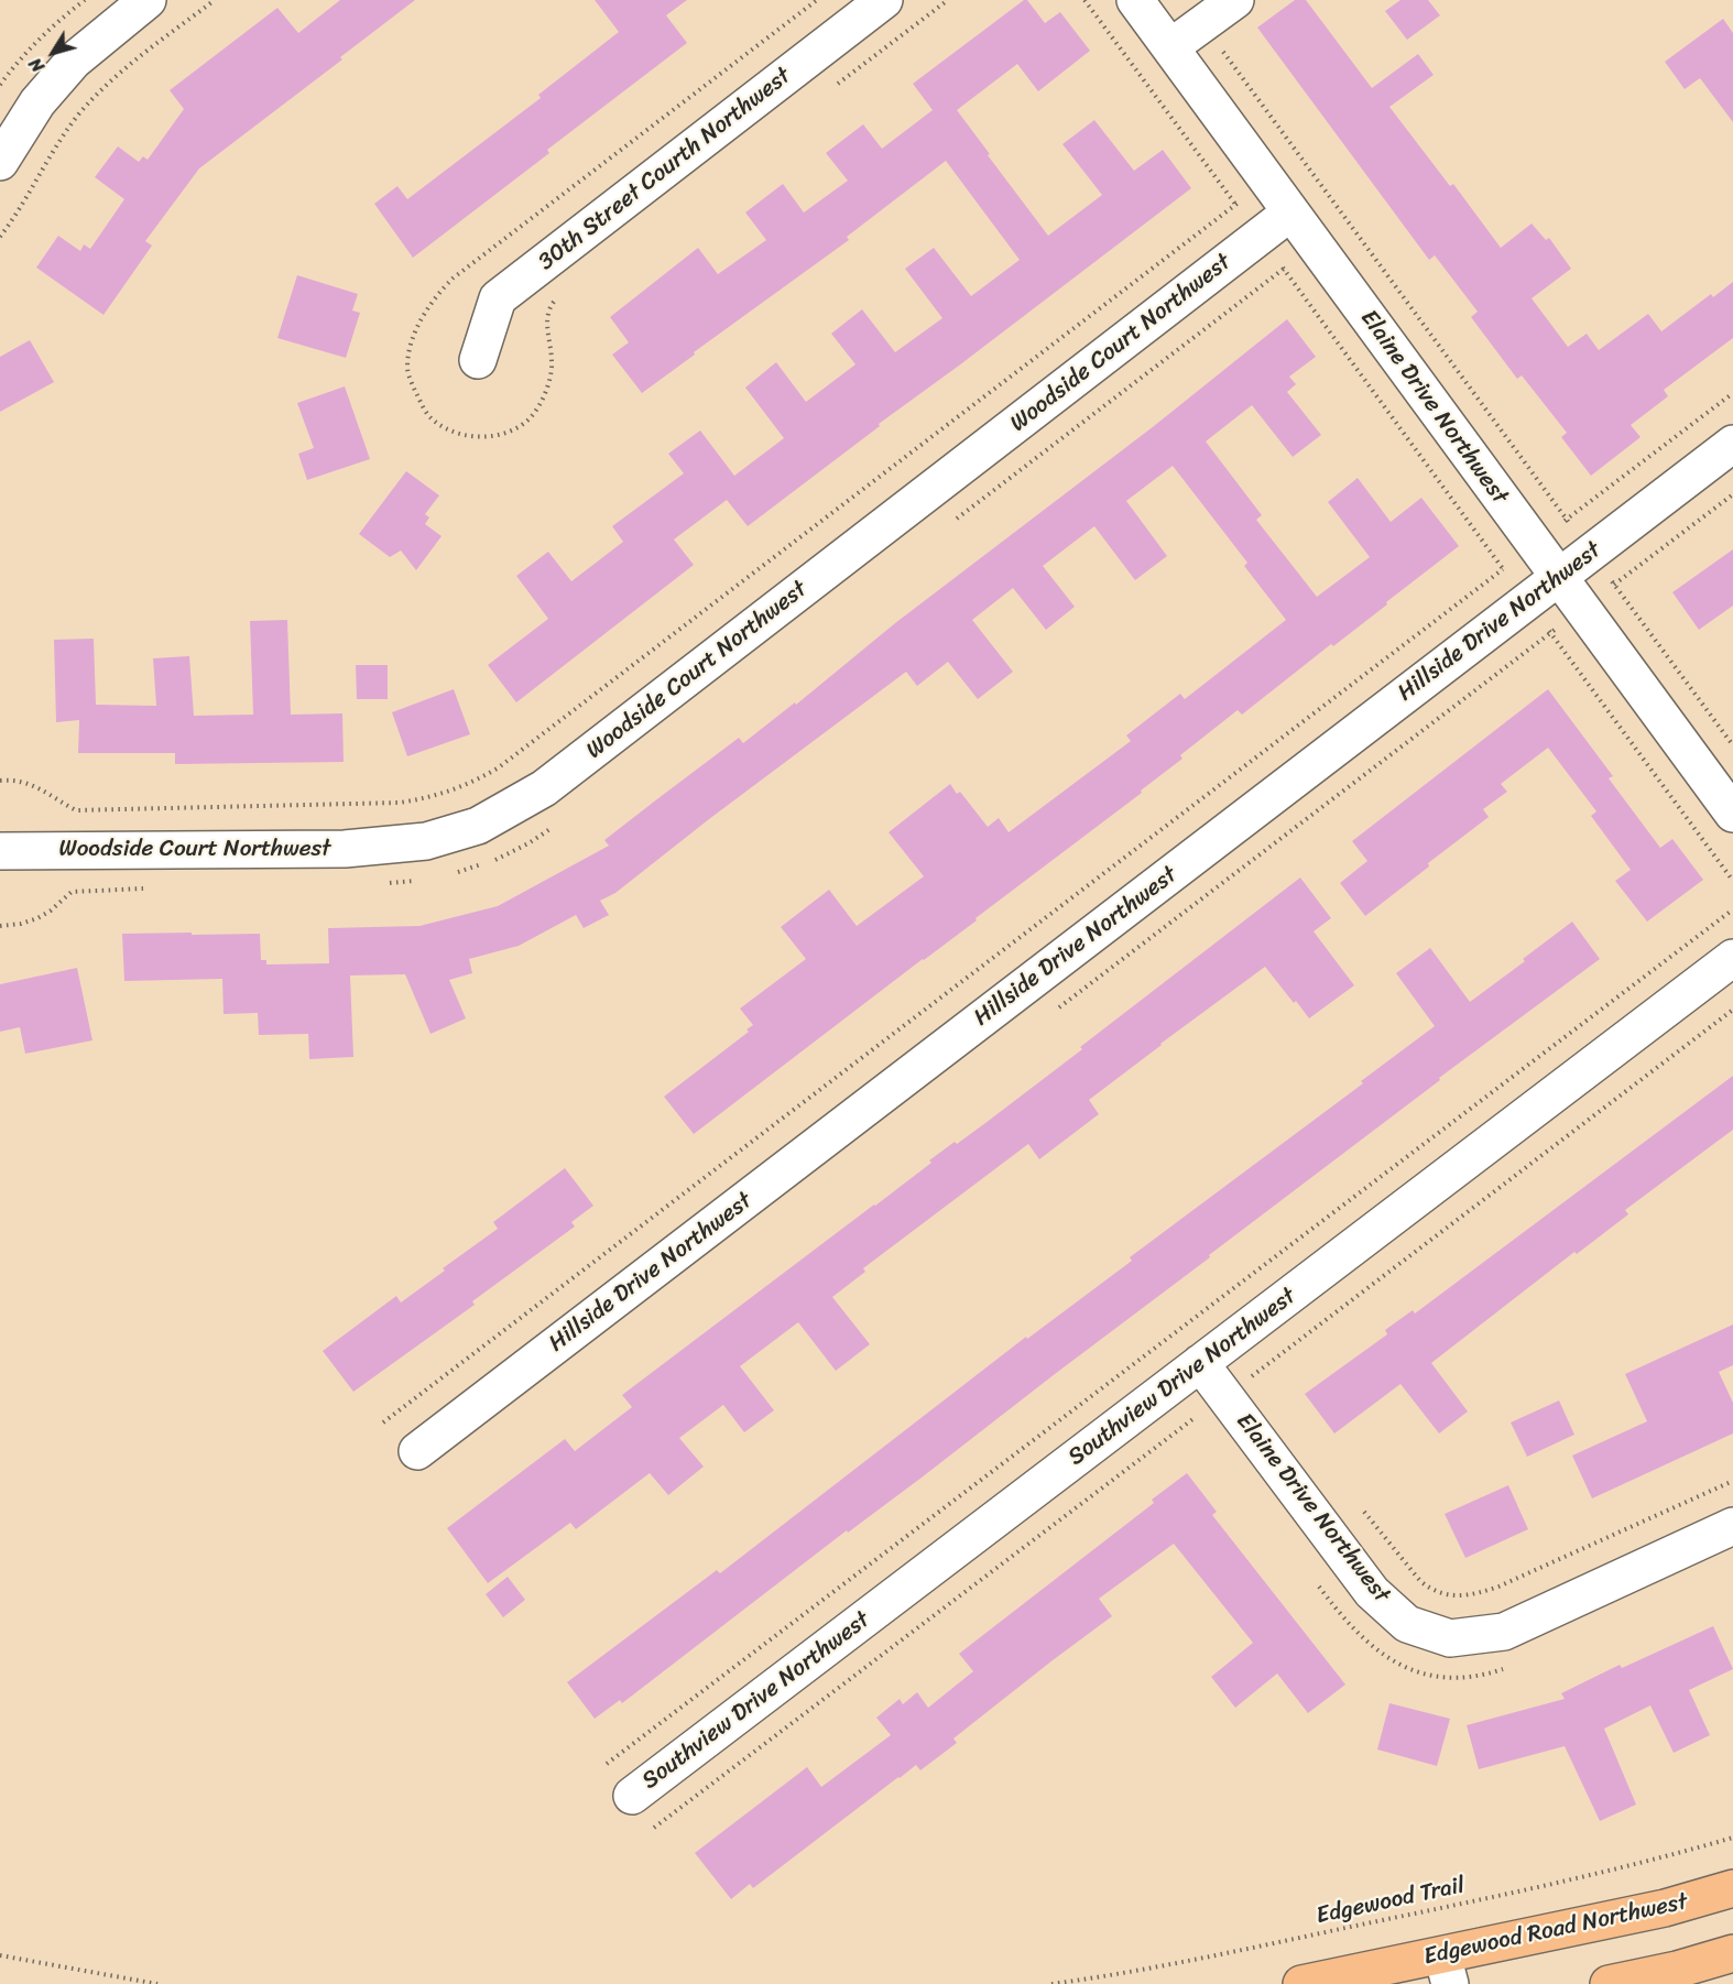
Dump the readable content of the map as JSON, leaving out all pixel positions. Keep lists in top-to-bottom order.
{
  "streets": {
    "main road": ["Edgewood Road Northwest"],
    "street": [
      "30th Street Courth Northwest",
      "Woodside Court Northwest",
      "Elaine Drive Northwest",
      "Hillside Drive Northwest",
      "Southview Drive Northwest"
    ],
    "path": ["Edgewood Trail"]
  },
  "crossings": [
    ["Woodside Court Northwest", "Elaine Drive Northwest"],
    ["Elaine Drive Northwest", "Hillside Drive Northwest"],
    ["Elaine Drive Northwest", "Southview Drive Northwest"]
  ],
  "north": "bottom left"
}
